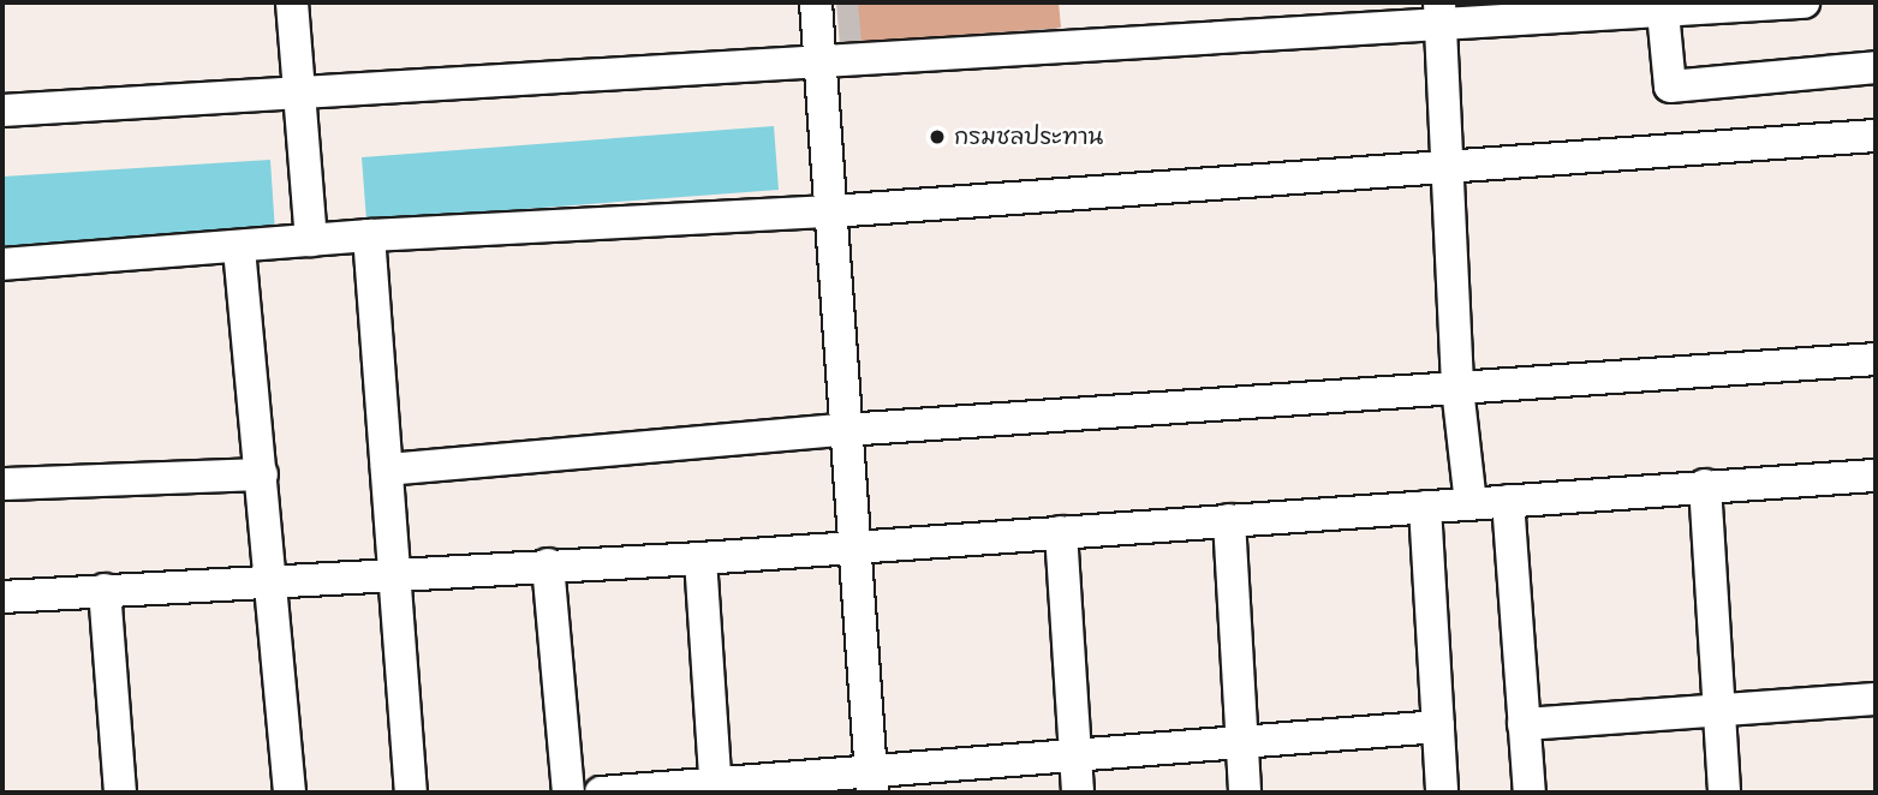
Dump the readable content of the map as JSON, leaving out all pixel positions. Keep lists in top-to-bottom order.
{
  "places": ["กรมชลประทาน"]
}
